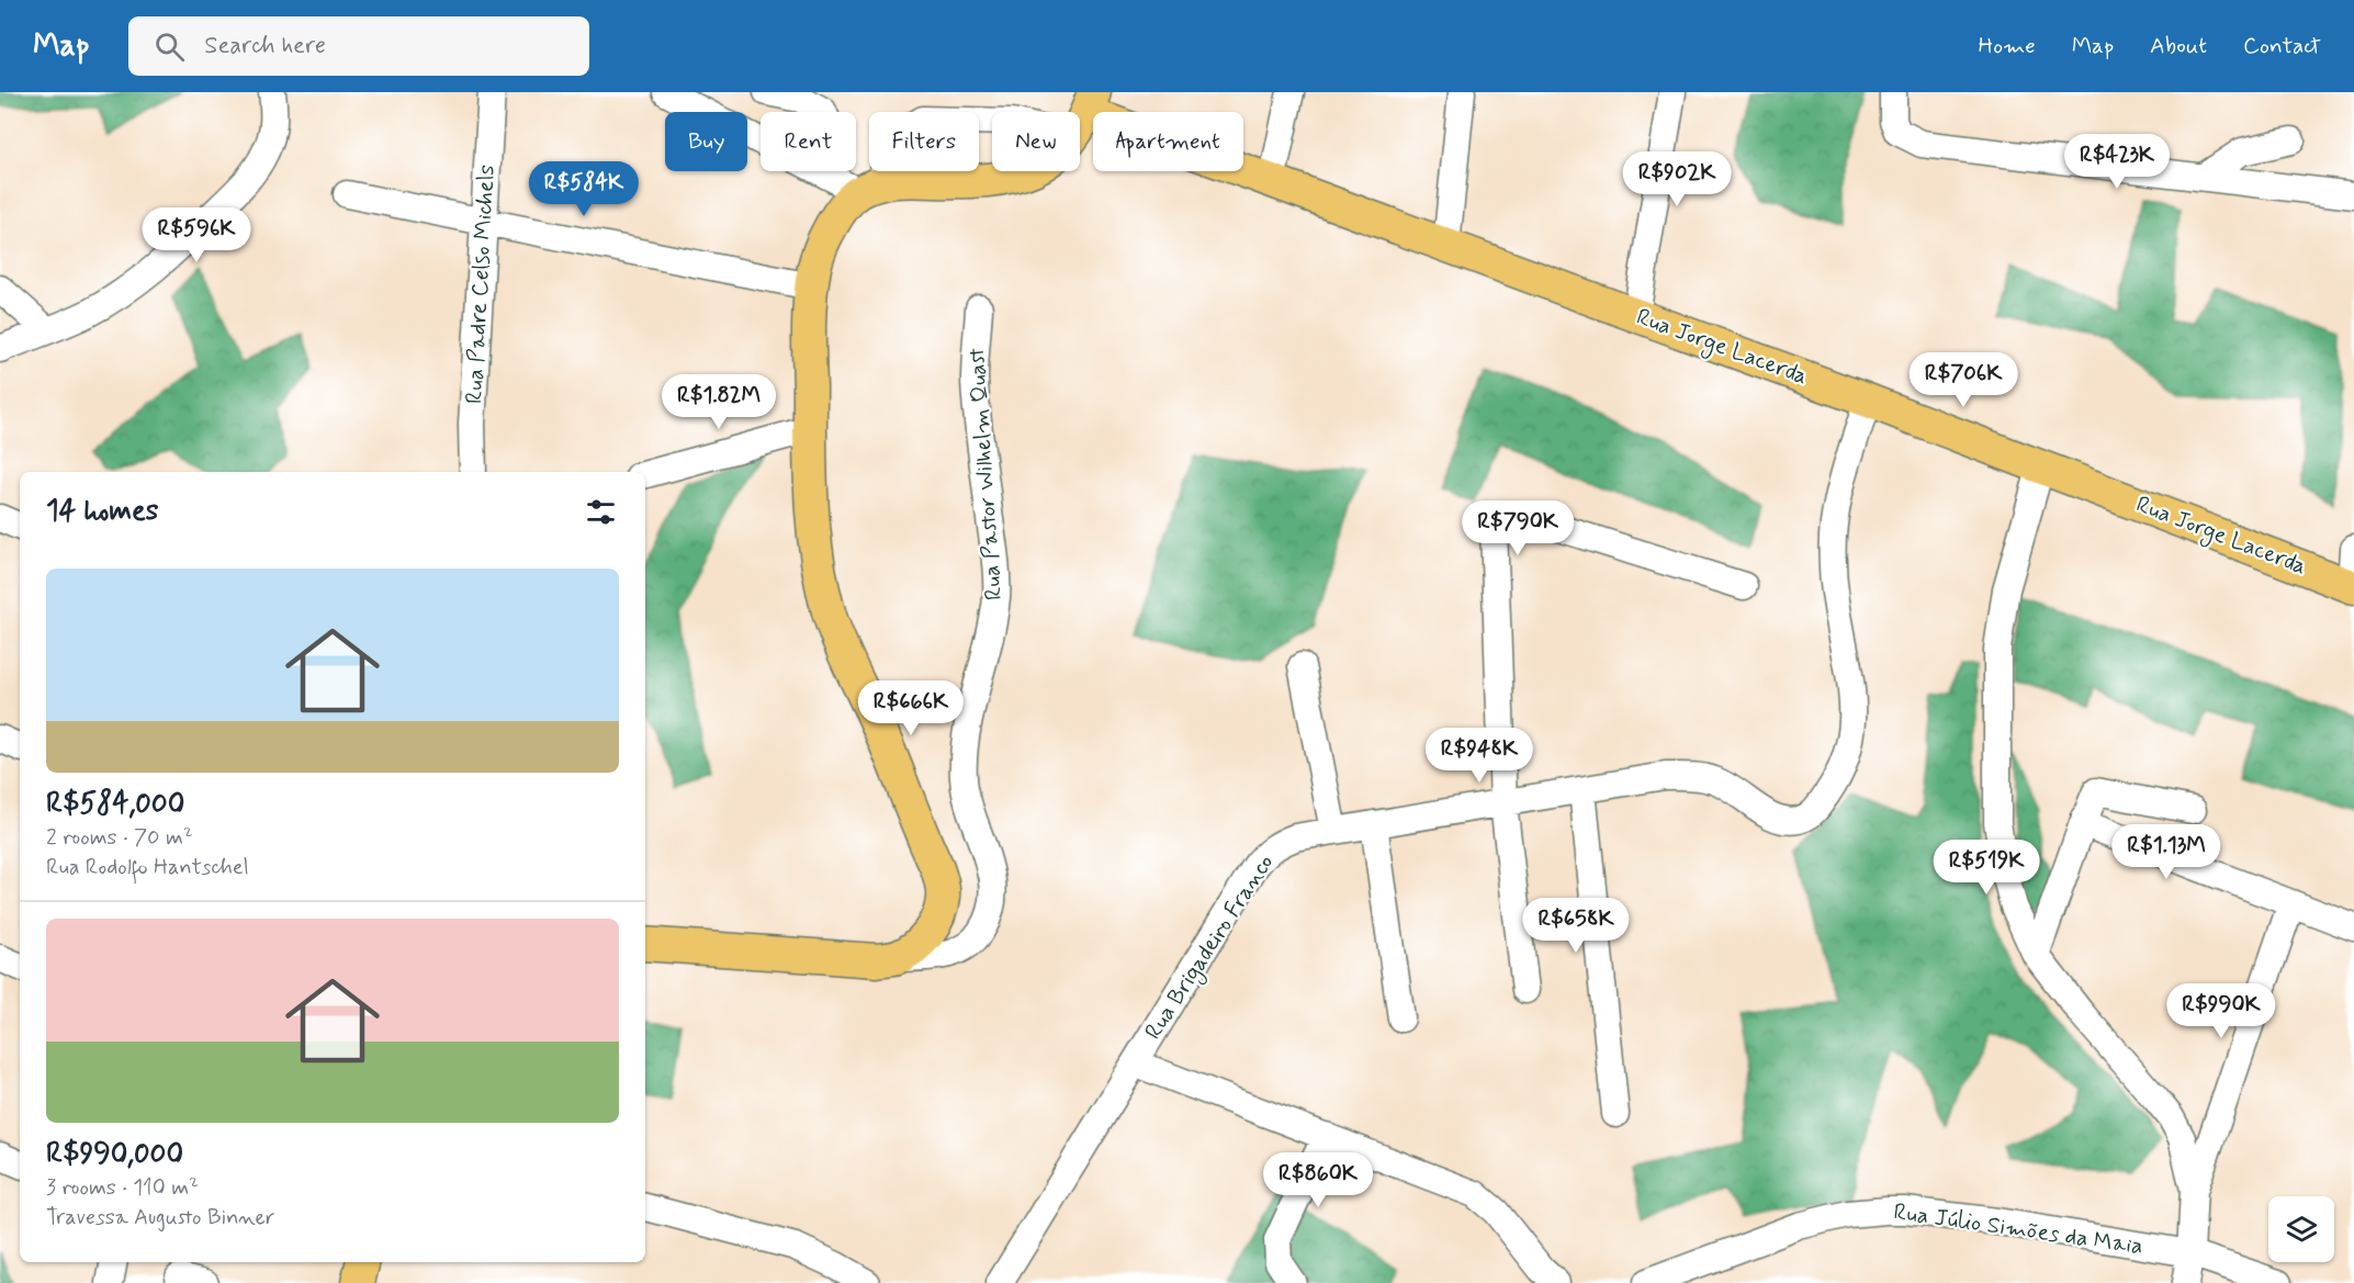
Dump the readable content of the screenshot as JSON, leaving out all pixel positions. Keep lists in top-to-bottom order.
{
  "streets": {
    "main road": ["Rua Jorge Lacerda"],
    "street": [
      "Rua Padre Celso Michels",
      "Rua Pastor Wilhelm Quast",
      "Rua Brigadeiro Franco",
      "Rua Júlio Simões da Maia"
    ]
  },
  "crossings": [
    ["Rua Jorge Lacerda", "Rua Brigadeiro Franco"]
  ],
  "page": {
    "header": "Map",
    "search": "Search here",
    "nav": [
      "Home",
      "Map",
      "About",
      "Contact"
    ],
    "chip": [
      "Buy",
      "Rent",
      "Filters",
      "New",
      "Apartment"
    ],
    "price": [
      "R$423K",
      "R$902K",
      "R$584K",
      "R$596K",
      "R$706K",
      "R$1.82M",
      "R$790K",
      "R$666K",
      "R$948K",
      "R$1.13M",
      "R$519K",
      "R$658K",
      "R$990K",
      "R$860K"
    ],
    "heading": "14 homes",
    "list": [
      {
        "name": "R$584,000",
        "note": "2 rooms · 70 m² · Rua Rodolfo Hantschel"
      },
      {
        "name": "R$990,000",
        "note": "3 rooms · 110 m² · Travessa Augusto Binner"
      }
    ]
  }
}
